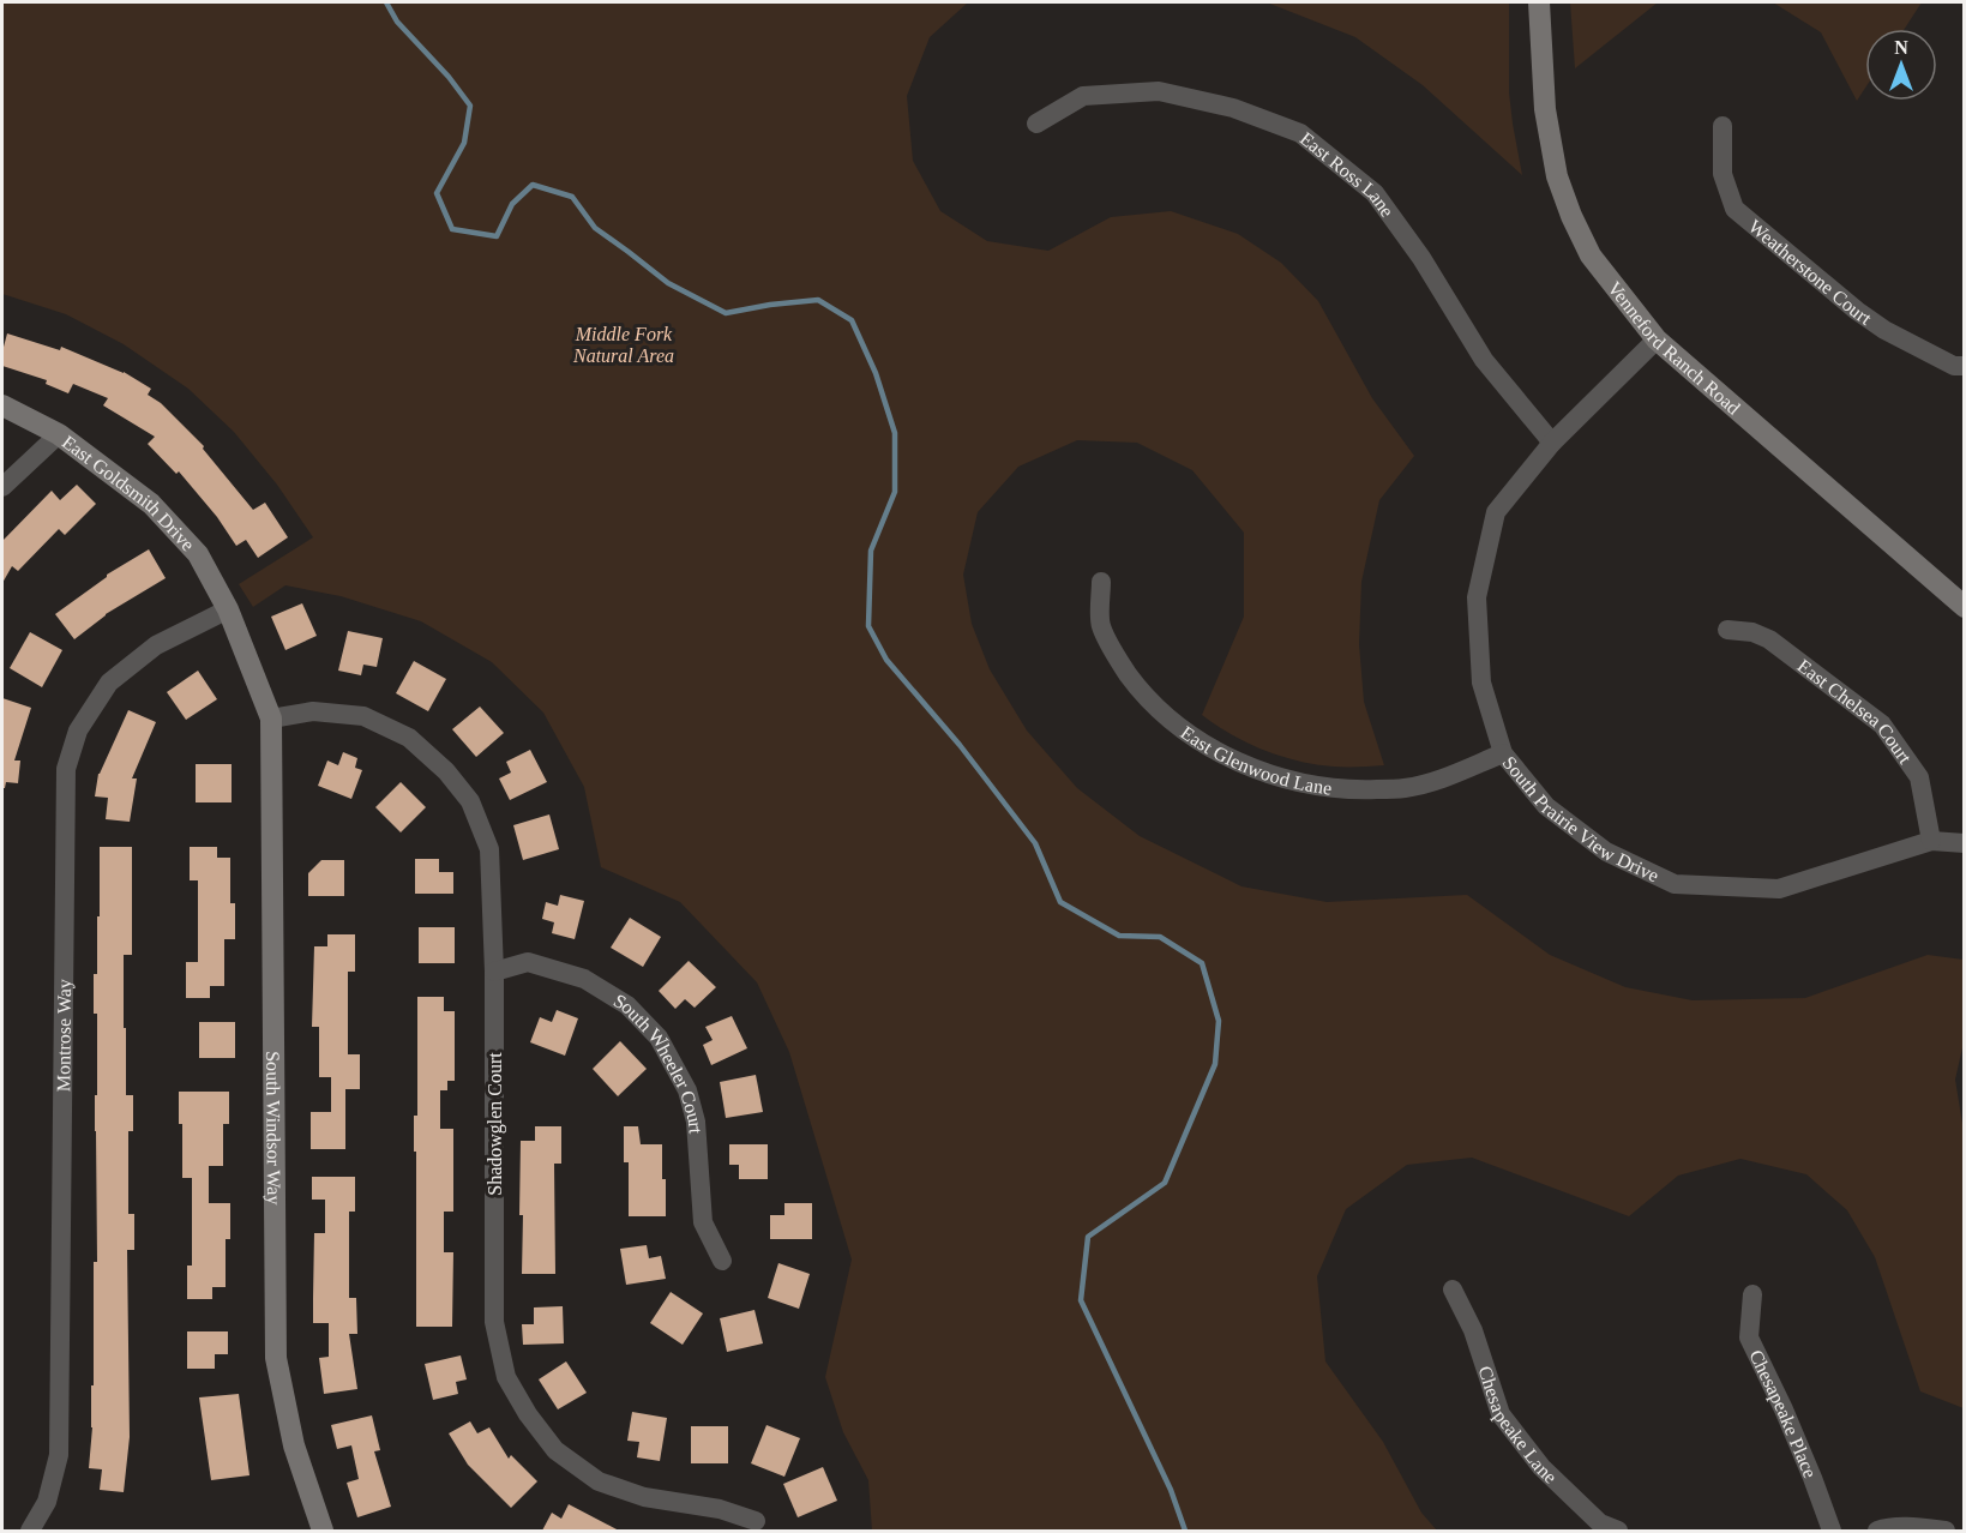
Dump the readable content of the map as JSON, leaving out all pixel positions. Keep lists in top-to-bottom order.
{
  "streets": {
    "street": [
      "East Ross Lane",
      "Weatherstone Court",
      "Venneford Ranch Road",
      "East Goldsmith Drive",
      "East Chelsea Court",
      "East Glenwood Lane",
      "South Prairie View Drive",
      "Montrose Way",
      "South Wheeler Court",
      "Shadowglen Court",
      "South Windsor Way",
      "Chesapeake Place",
      "Chesapeake Lane"
    ]
  },
  "crossings": [
    ["East Ross Lane", "South Prairie View Drive"],
    ["Venneford Ranch Road", "South Prairie View Drive"],
    ["East Goldsmith Drive", "Montrose Way"],
    ["East Goldsmith Drive", "Shadowglen Court"],
    ["East Goldsmith Drive", "South Windsor Way"],
    ["East Chelsea Court", "South Prairie View Drive"],
    ["East Glenwood Lane", "South Prairie View Drive"],
    ["South Wheeler Court", "Shadowglen Court"],
    ["Shadowglen Court", "South Windsor Way"]
  ],
  "parks": ["Middle Fork Natural Area"],
  "north": "top"
}
